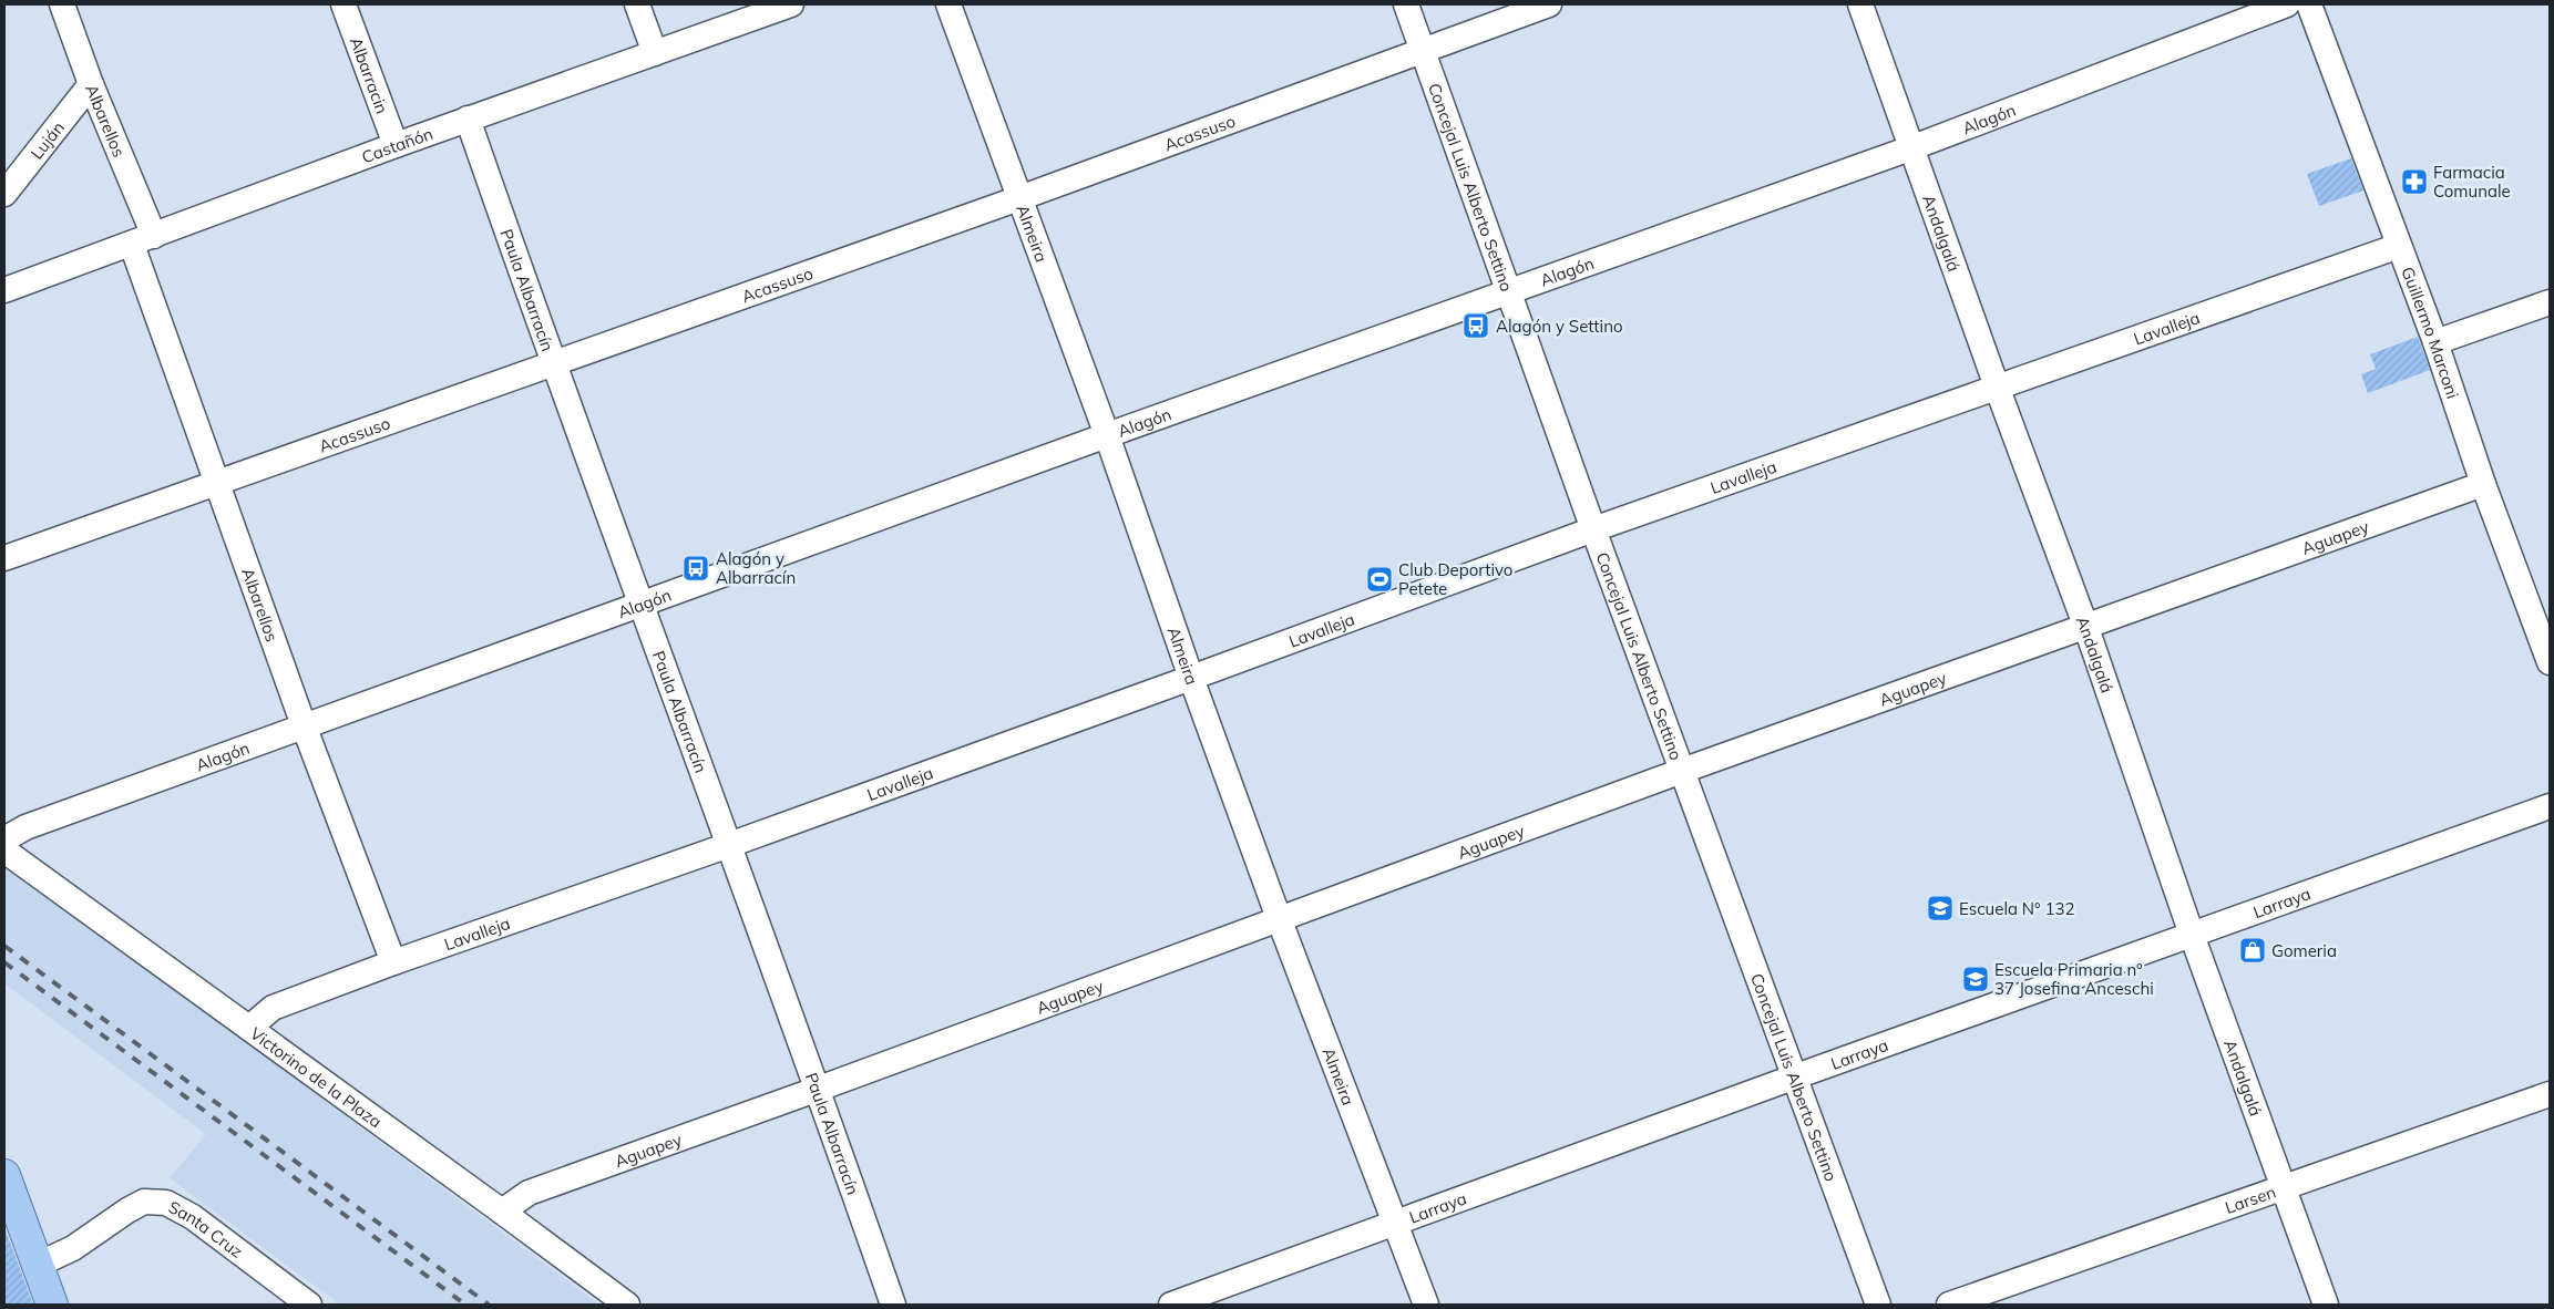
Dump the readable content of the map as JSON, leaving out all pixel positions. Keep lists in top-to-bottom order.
{
  "streets": {
    "street": [
      "Albarracin",
      "Alagón",
      "Albarellos",
      "Acassuso",
      "Luján",
      "Castañón",
      "Concejal Luis Alberto Settino",
      "Andalgalá",
      "Almeira",
      "Paula Albarracín",
      "Lavalleja",
      "Guillermo Marconi",
      "Aguapey",
      "Larraya",
      "Victorino de la Plaza",
      "Larsen",
      "Santa Cruz"
    ]
  },
  "crossings": [
    ["Albarracin", "Castañón"],
    ["Alagón", "Albarellos"],
    ["Alagón", "Concejal Luis Alberto Settino"],
    ["Alagón", "Andalgalá"],
    ["Alagón", "Almeira"],
    ["Alagón", "Paula Albarracín"],
    ["Albarellos", "Acassuso"],
    ["Albarellos", "Luján"],
    ["Albarellos", "Castañón"],
    ["Albarellos", "Lavalleja"],
    ["Acassuso", "Concejal Luis Alberto Settino"],
    ["Acassuso", "Almeira"],
    ["Acassuso", "Paula Albarracín"],
    ["Castañón", "Paula Albarracín"],
    ["Concejal Luis Alberto Settino", "Lavalleja"],
    ["Concejal Luis Alberto Settino", "Aguapey"],
    ["Concejal Luis Alberto Settino", "Larraya"],
    ["Andalgalá", "Lavalleja"],
    ["Andalgalá", "Aguapey"],
    ["Andalgalá", "Larraya"],
    ["Andalgalá", "Larsen"],
    ["Almeira", "Lavalleja"],
    ["Almeira", "Aguapey"],
    ["Almeira", "Larraya"],
    ["Paula Albarracín", "Lavalleja"],
    ["Paula Albarracín", "Aguapey"],
    ["Lavalleja", "Guillermo Marconi"],
    ["Lavalleja", "Victorino de la Plaza"],
    ["Guillermo Marconi", "Aguapey"],
    ["Aguapey", "Victorino de la Plaza"]
  ],
  "places": {
    "pharmacy": ["Farmacia Comunale"],
    "bus stop": ["Alagón y Settino", "Alagón y Albarracín"],
    "sports": ["Club Deportivo Petete"],
    "school or university": ["Escuela N° 132", "Escuela Primaria n° 37 Josefina Anceschi"],
    "shop": ["Gomeria"]
  }
}
